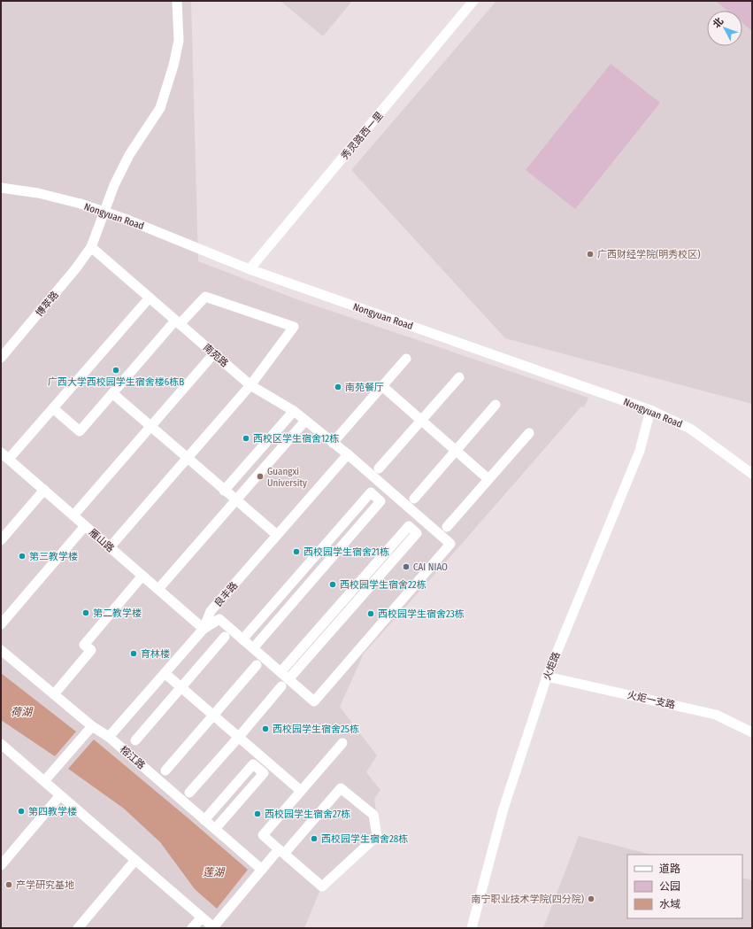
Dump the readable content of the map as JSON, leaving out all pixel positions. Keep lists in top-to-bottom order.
{
  "streets": {
    "street": [
      "秀灵路西一里",
      "Nongyuan Road",
      "博萃路",
      "南苑路",
      "雁山路",
      "良丰路",
      "火炬路",
      "火炬一支路",
      "榕江路"
    ]
  },
  "crossings": [
    ["秀灵路西一里", "Nongyuan Road"],
    ["Nongyuan Road", "火炬路"],
    ["博萃路", "南苑路"],
    ["南苑路", "良丰路"],
    ["雁山路", "良丰路"],
    ["良丰路", "榕江路"],
    ["火炬路", "火炬一支路"]
  ],
  "water": ["荷湖", "莲湖"],
  "places": [
    "广西财经学院(明秀校区)",
    "广西大学西校园学生宿舍楼6栋B",
    "南苑餐厅",
    "西校区学生宿舍12栋",
    "Guangxi University",
    "西校园学生宿舍21栋",
    "第三教学楼",
    "CAI NIAO",
    "西校园学生宿舍22栋",
    "第二教学楼",
    "西校园学生宿舍23栋",
    "育林楼",
    "西校园学生宿舍25栋",
    "第四教学楼",
    "西校园学生宿舍27栋",
    "西校园学生宿舍28栋",
    "产学研究基地",
    "南宁职业技术学院(四分院)"
  ],
  "legend": ["道路", "公园", "水域"],
  "north": "top left"
}
